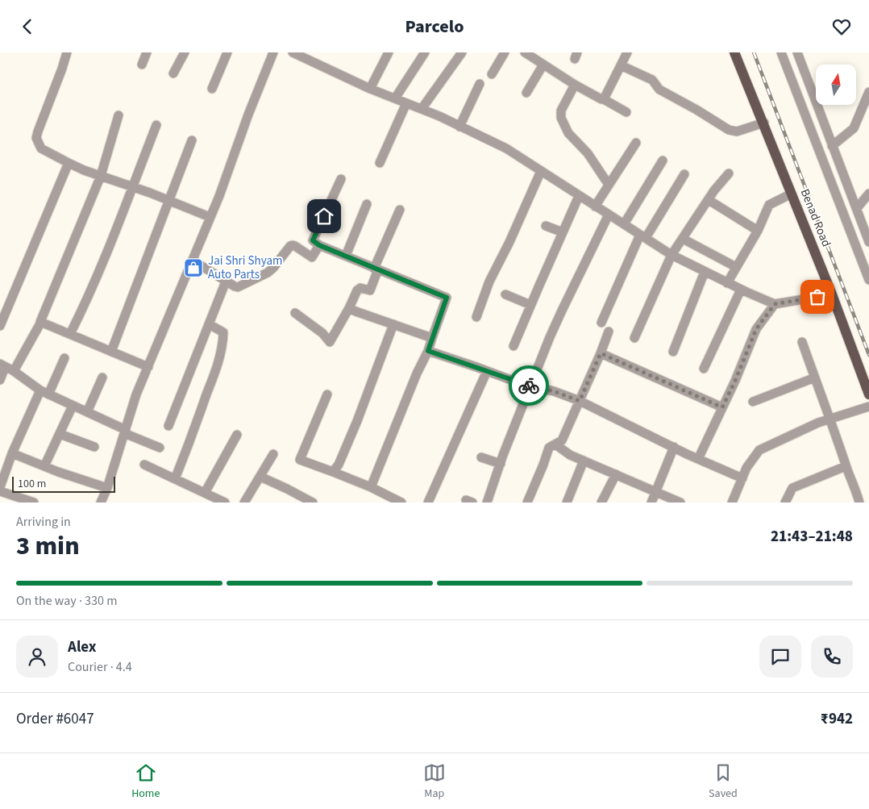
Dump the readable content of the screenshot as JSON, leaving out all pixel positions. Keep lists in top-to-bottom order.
{
  "streets": {
    "main road": ["Benad Road"]
  },
  "places": {
    "shop": ["Jai Shri Shyam Auto Parts"]
  },
  "scale_bar": "100 m",
  "north": "top",
  "page": {
    "header": "Parcelo",
    "scale": "100 m",
    "heading": ["3 min", "Arriving in", "21:43–21:48"],
    "panel": [
      "Alex",
      "Courier · 4.4",
      "Order #6047",
      "₹942"
    ],
    "bar": "On the way · 330 m",
    "tabs": ["Home", "Map", "Saved"]
  }
}
